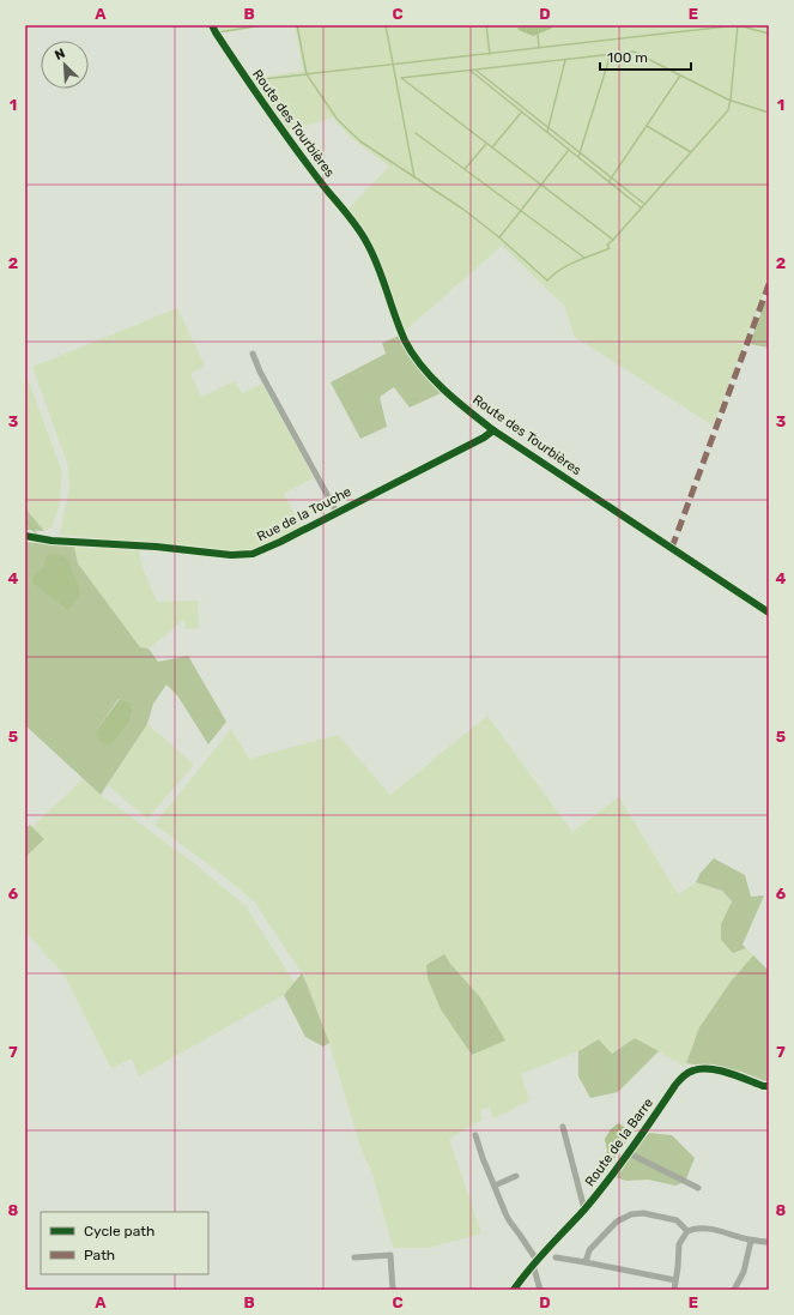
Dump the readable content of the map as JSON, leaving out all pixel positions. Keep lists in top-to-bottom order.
{
  "streets": {
    "street": ["Route des Tourbières", "Rue de la Touche", "Route de la Barre"]
  },
  "crossings": [
    ["Route des Tourbières", "Rue de la Touche"]
  ],
  "legend": ["Cycle path", "Path"],
  "scale_bar": "100 m",
  "north": "top left",
  "grid": {
    "columns": [
      "A",
      "B",
      "C",
      "D",
      "E"
    ],
    "rows": [
      "1",
      "2",
      "3",
      "4",
      "5",
      "6",
      "7",
      "8"
    ]
  }
}
